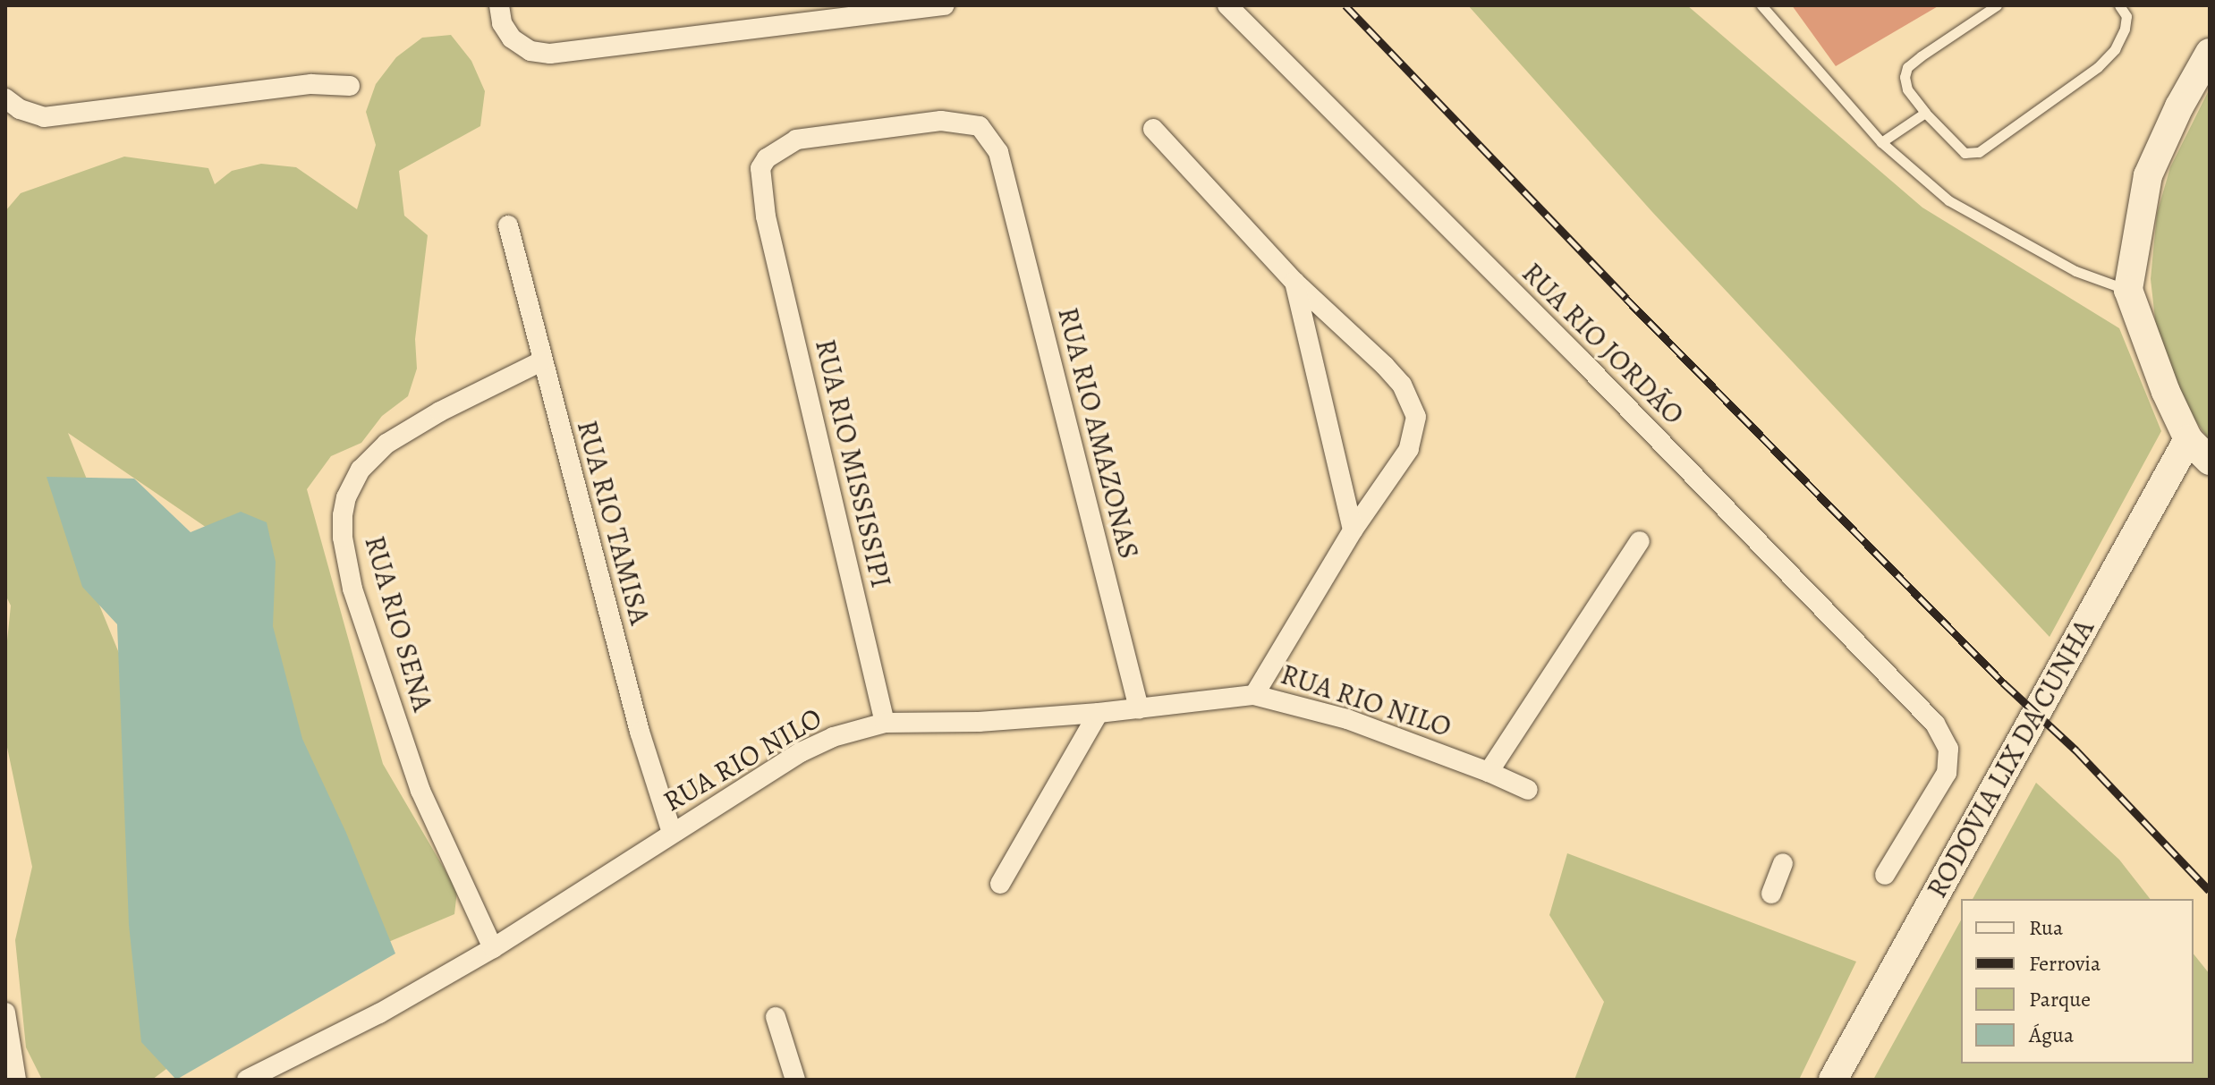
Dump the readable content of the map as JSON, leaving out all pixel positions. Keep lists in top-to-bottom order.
{
  "streets": {
    "main road": ["RODOVIA LIX DA CUNHA"],
    "street": [
      "RUA RIO JORDÃO",
      "RUA RIO AMAZONAS",
      "RUA RIO MISSISSIPI",
      "RUA RIO TAMISA",
      "RUA RIO SENA",
      "RUA RIO NILO"
    ]
  },
  "crossings": [
    ["RUA RIO AMAZONAS", "RUA RIO MISSISSIPI"],
    ["RUA RIO AMAZONAS", "RUA RIO NILO"],
    ["RUA RIO MISSISSIPI", "RUA RIO NILO"],
    ["RUA RIO TAMISA", "RUA RIO SENA"],
    ["RUA RIO TAMISA", "RUA RIO NILO"],
    ["RUA RIO SENA", "RUA RIO NILO"]
  ],
  "legend": [
    "Rua",
    "Ferrovia",
    "Parque",
    "Água"
  ]
}
